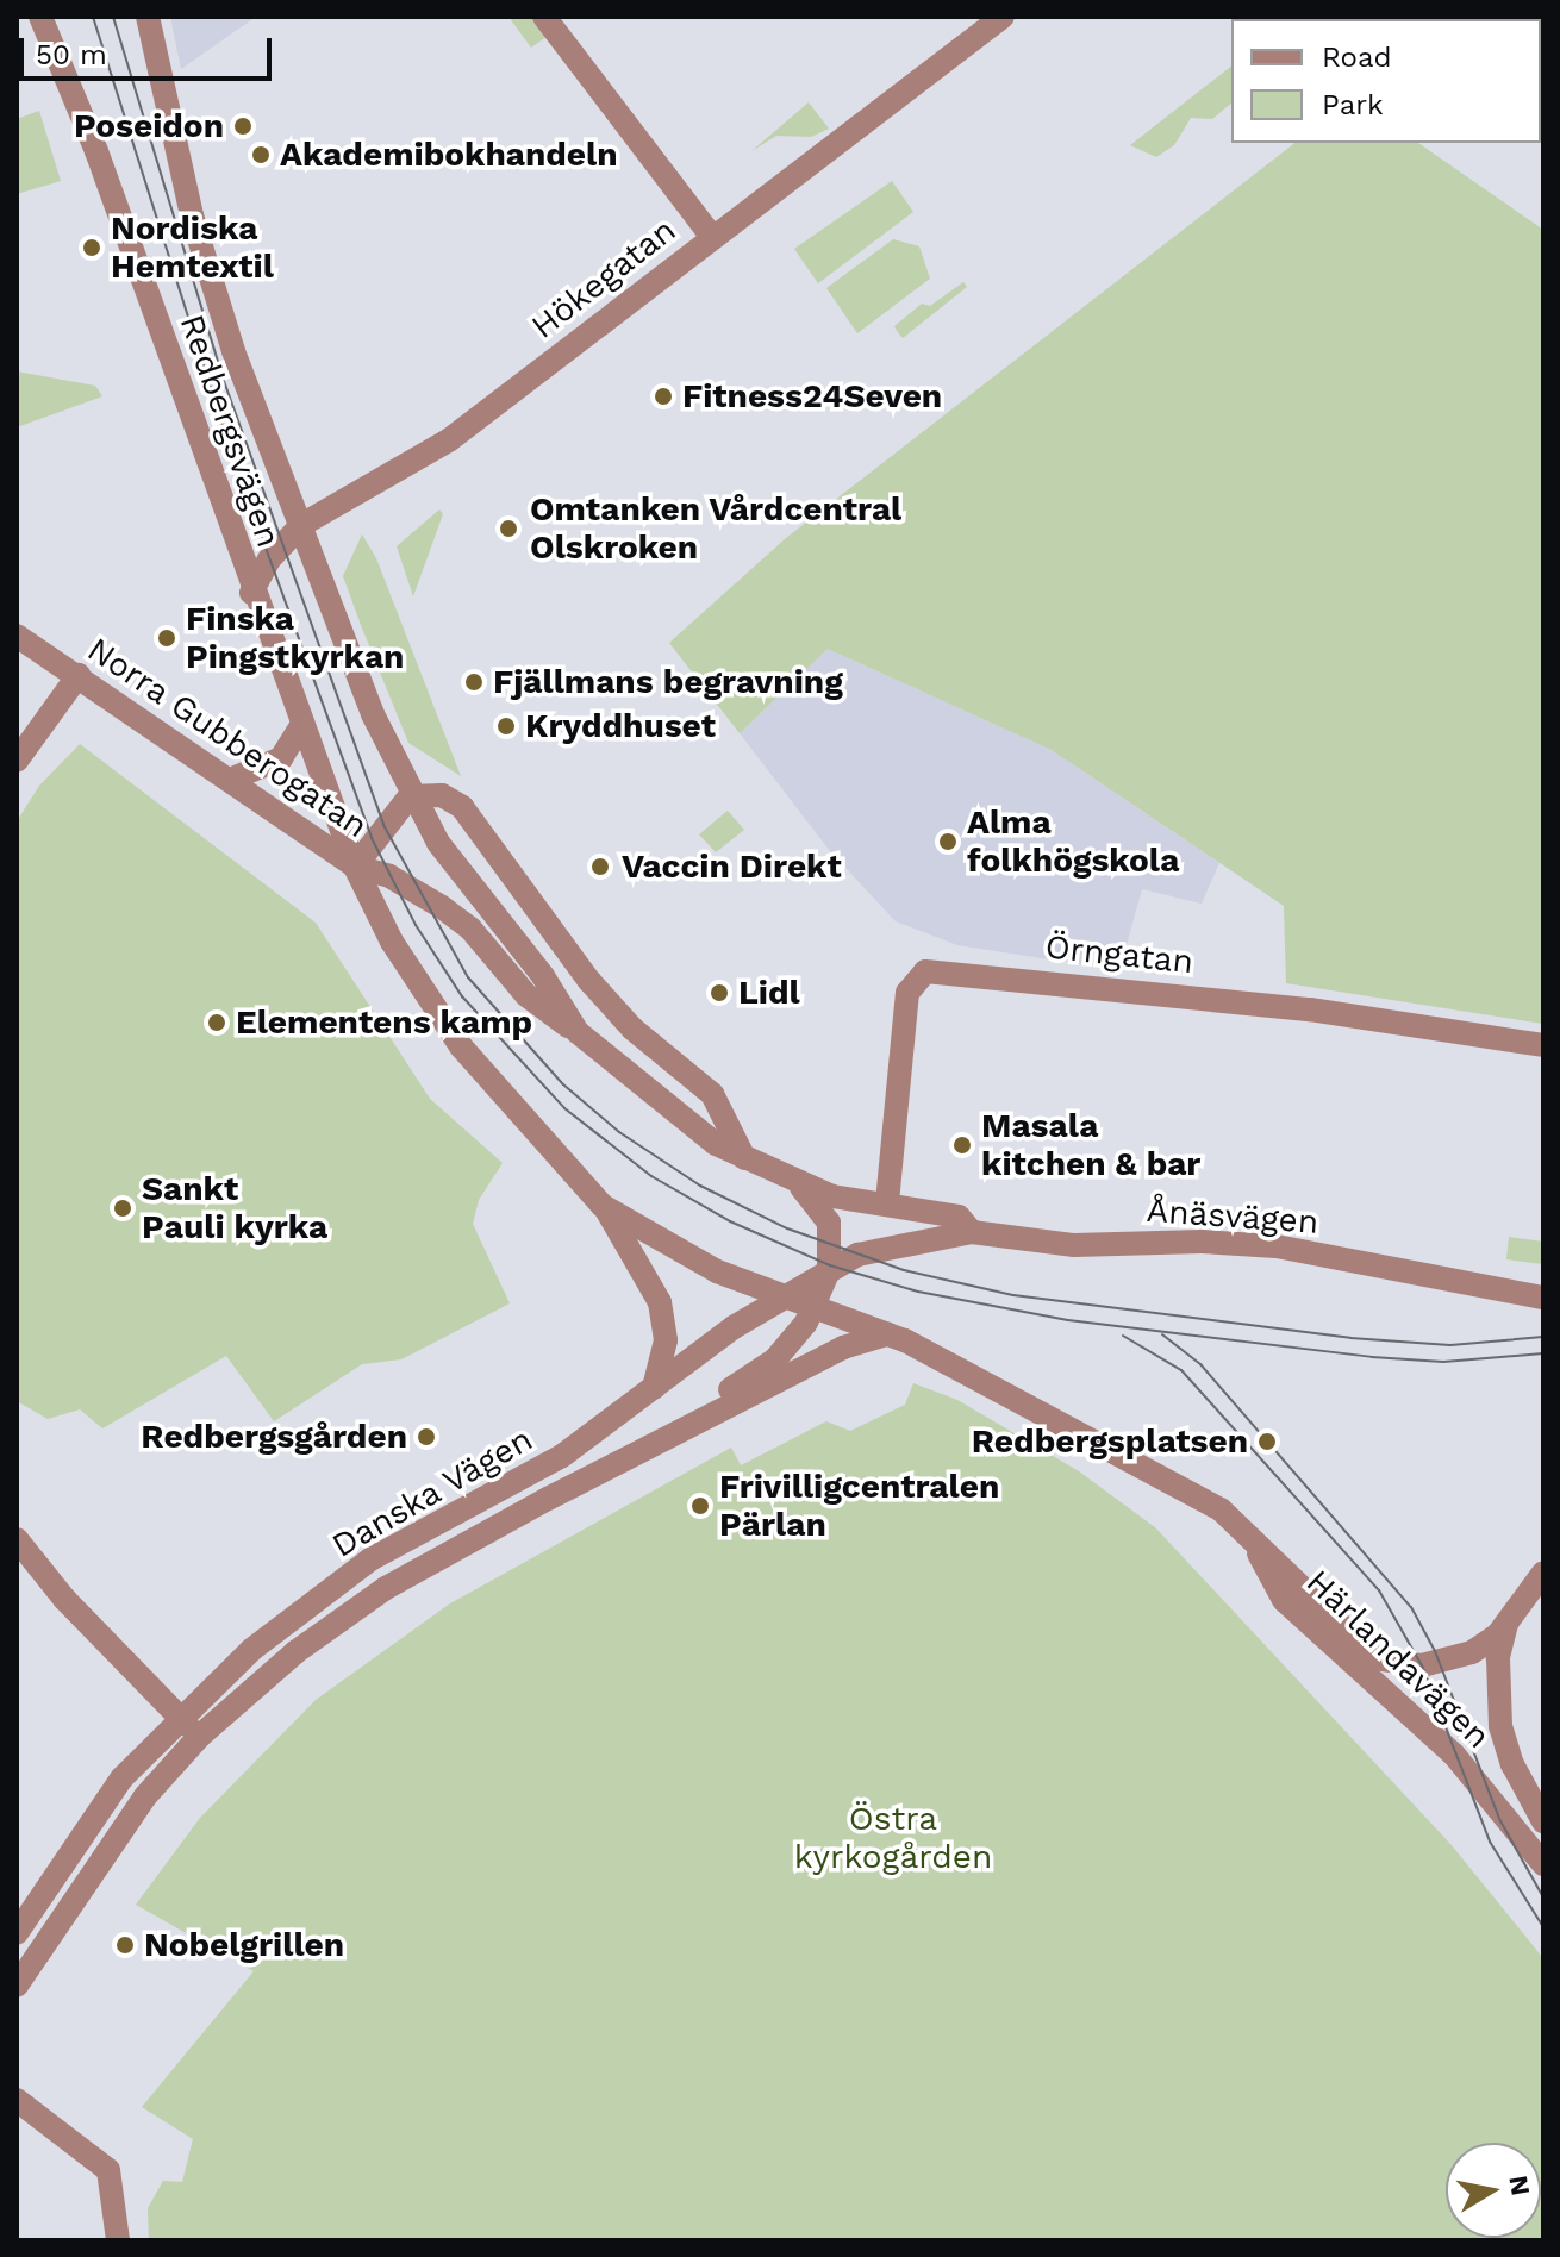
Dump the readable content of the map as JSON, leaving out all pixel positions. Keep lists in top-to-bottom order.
{
  "streets": {
    "street": [
      "Hökegatan",
      "Redbergsvägen",
      "Norra Gubberogatan",
      "Örngatan",
      "Ånäsvägen",
      "Danska Vägen",
      "Härlandavägen"
    ]
  },
  "crossings": [
    ["Hökegatan", "Redbergsvägen"],
    ["Redbergsvägen", "Norra Gubberogatan"],
    ["Redbergsvägen", "Örngatan"],
    ["Redbergsvägen", "Ånäsvägen"],
    ["Redbergsvägen", "Danska Vägen"],
    ["Redbergsvägen", "Härlandavägen"],
    ["Ånäsvägen", "Danska Vägen"],
    ["Danska Vägen", "Härlandavägen"]
  ],
  "parks": ["Östra kyrkogården"],
  "places": [
    "Poseidon",
    "Akademibokhandeln",
    "Nordiska Hemtextil",
    "Fitness24Seven",
    "Omtanken Vårdcentral Olskroken",
    "Finska Pingstkyrkan",
    "Fjällmans begravning",
    "Kryddhuset",
    "Alma folkhögskola",
    "Vaccin Direkt",
    "Lidl",
    "Elementens kamp",
    "Masala kitchen & bar",
    "Sankt Pauli kyrka",
    "Redbergsgården",
    "Redbergsplatsen",
    "Frivilligcentralen Pärlan",
    "Nobelgrillen"
  ],
  "legend": ["Road", "Park"],
  "scale_bar": "50 m",
  "north": "right"
}
